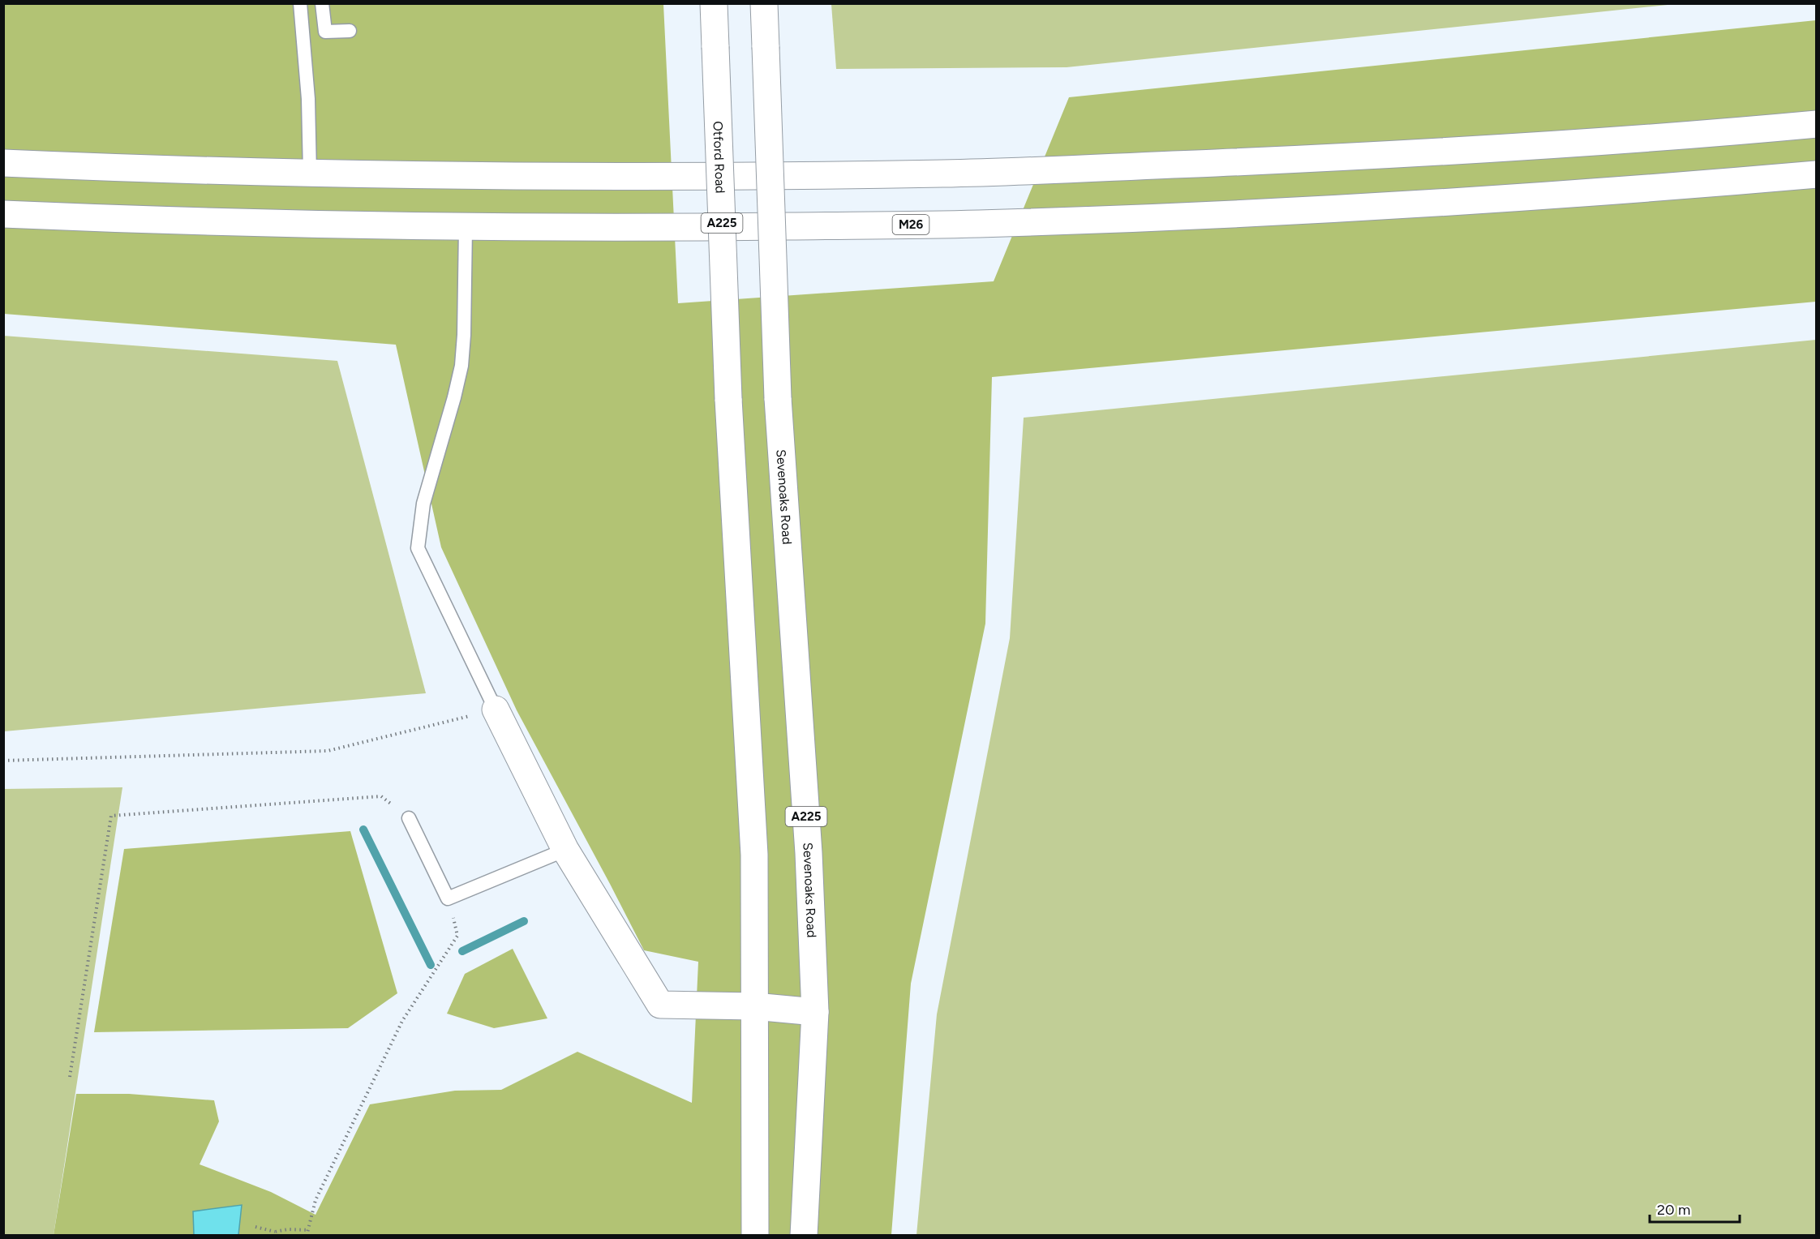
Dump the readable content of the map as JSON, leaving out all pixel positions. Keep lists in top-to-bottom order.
{
  "streets": {
    "main road": [
      "Otford Road",
      "A225",
      "M26",
      "Sevenoaks Road"
    ]
  },
  "crossings": [
    ["Otford Road", "A225"]
  ],
  "scale_bar": "20 m"
}
